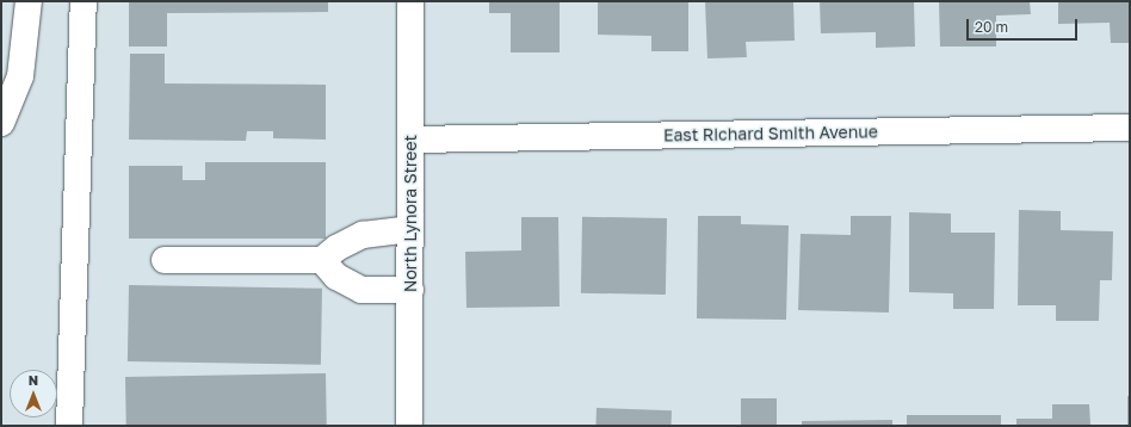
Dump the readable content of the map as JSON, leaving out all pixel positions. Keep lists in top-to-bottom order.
{
  "streets": {
    "main road": ["East Richard Smith Avenue", "North Lynora Street"]
  },
  "crossings": [
    ["East Richard Smith Avenue", "North Lynora Street"]
  ],
  "scale_bar": "20 m",
  "north": "top"
}
